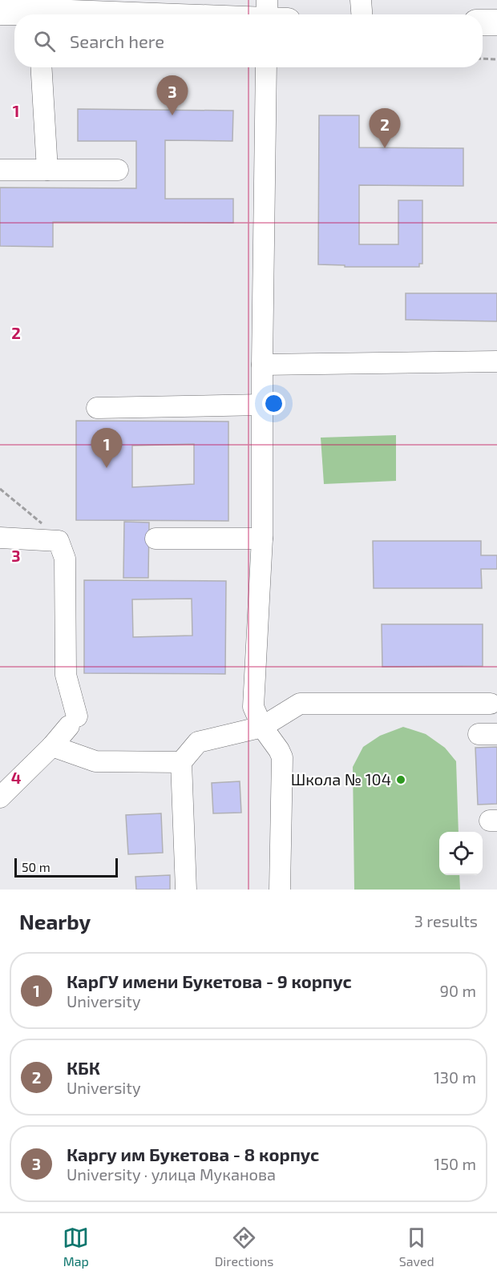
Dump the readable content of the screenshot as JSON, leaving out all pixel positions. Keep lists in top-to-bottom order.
{
  "places": ["Школа № 104"],
  "scale_bar": "50 m",
  "page": {
    "search": "Search here",
    "pins": ["3", "2", "1"],
    "scale": "50 m",
    "heading": ["Nearby", "3 results"],
    "list": [
      {
        "mark": "1",
        "name": "КарГУ имени Букетова - 9 корпус",
        "note": "University",
        "value": "90 m"
      },
      {
        "mark": "2",
        "name": "КБК",
        "note": "University",
        "value": "130 m"
      },
      {
        "mark": "3",
        "name": "Каргу им Букетова - 8 корпус",
        "note": "University · улица Муканова",
        "value": "150 m"
      }
    ],
    "nav": ["Map", "Directions", "Saved"]
  },
  "grid": {
    "rows": [
      "1",
      "2",
      "3",
      "4"
    ]
  }
}
